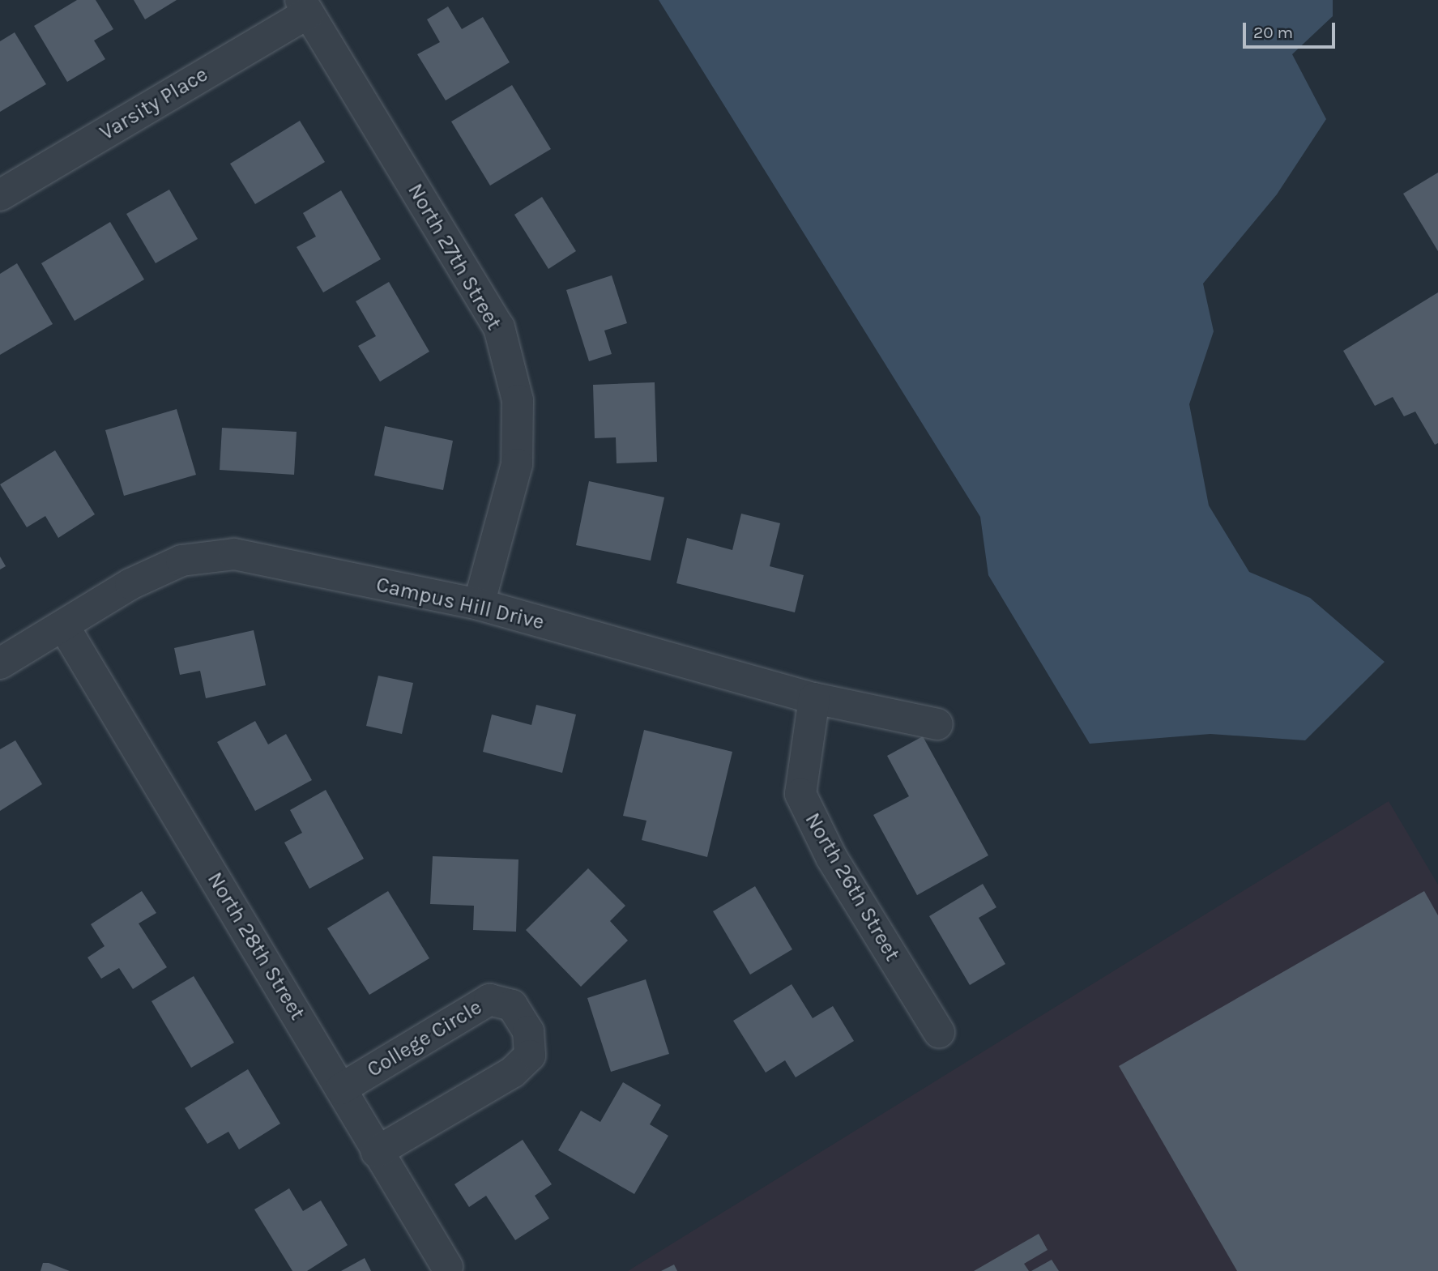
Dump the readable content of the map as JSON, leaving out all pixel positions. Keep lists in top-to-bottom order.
{
  "streets": {
    "street": [
      "Varsity Place",
      "North 27th Street",
      "Campus Hill Drive",
      "North 26th Street",
      "North 28th Street",
      "College Circle"
    ]
  },
  "crossings": [
    ["Varsity Place", "North 27th Street"],
    ["North 27th Street", "Campus Hill Drive"],
    ["Campus Hill Drive", "North 26th Street"],
    ["Campus Hill Drive", "North 28th Street"],
    ["North 28th Street", "College Circle"]
  ],
  "scale_bar": "20 m"
}
